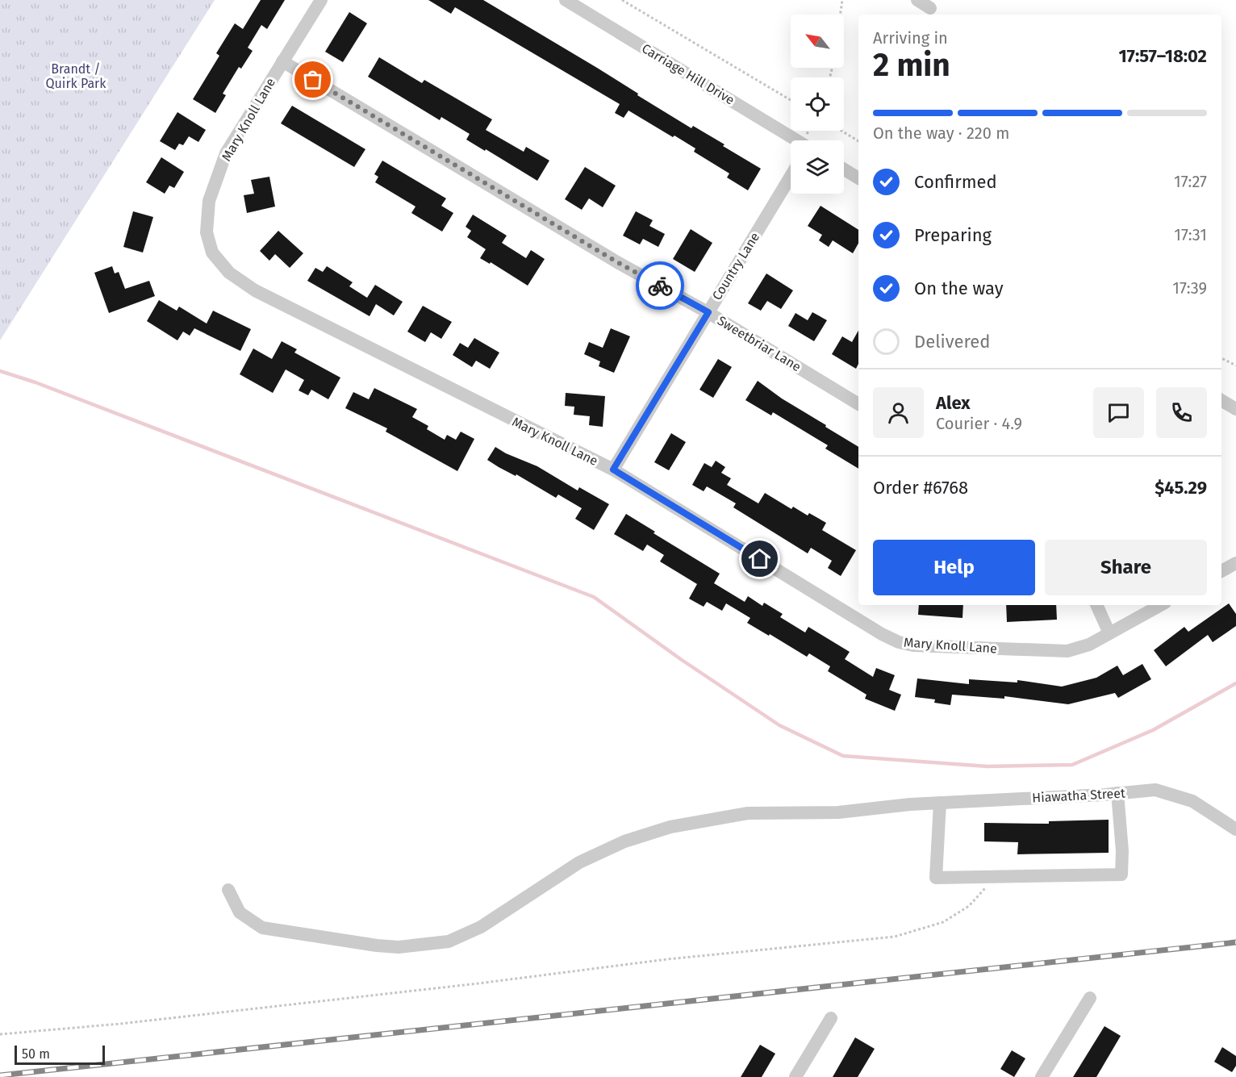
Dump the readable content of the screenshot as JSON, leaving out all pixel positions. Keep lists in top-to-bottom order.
{
  "streets": {
    "street": [
      "Carriage Hill Drive",
      "Mary Knoll Lane",
      "Country Lane",
      "Sweetbriar Lane",
      "Hiawatha Street"
    ]
  },
  "crossings": [
    ["Mary Knoll Lane", "Country Lane"],
    ["Mary Knoll Lane", "Sweetbriar Lane"],
    ["Country Lane", "Sweetbriar Lane"]
  ],
  "parks": ["Brandt / Quirk Park"],
  "scale_bar": "50 m",
  "north": "top left",
  "page": {
    "heading": ["2 min", "Arriving in", "17:57–18:02"],
    "panel": [
      "Alex",
      "Courier · 4.9",
      "Order #6768",
      "$45.29"
    ],
    "bar": "On the way · 220 m",
    "list": [
      ["Confirmed", "17:27"],
      ["Preparing", "17:31"],
      ["On the way", "17:39"],
      "Delivered"
    ],
    "buttons": ["Help", "Share"],
    "scale": "50 m"
  }
}
